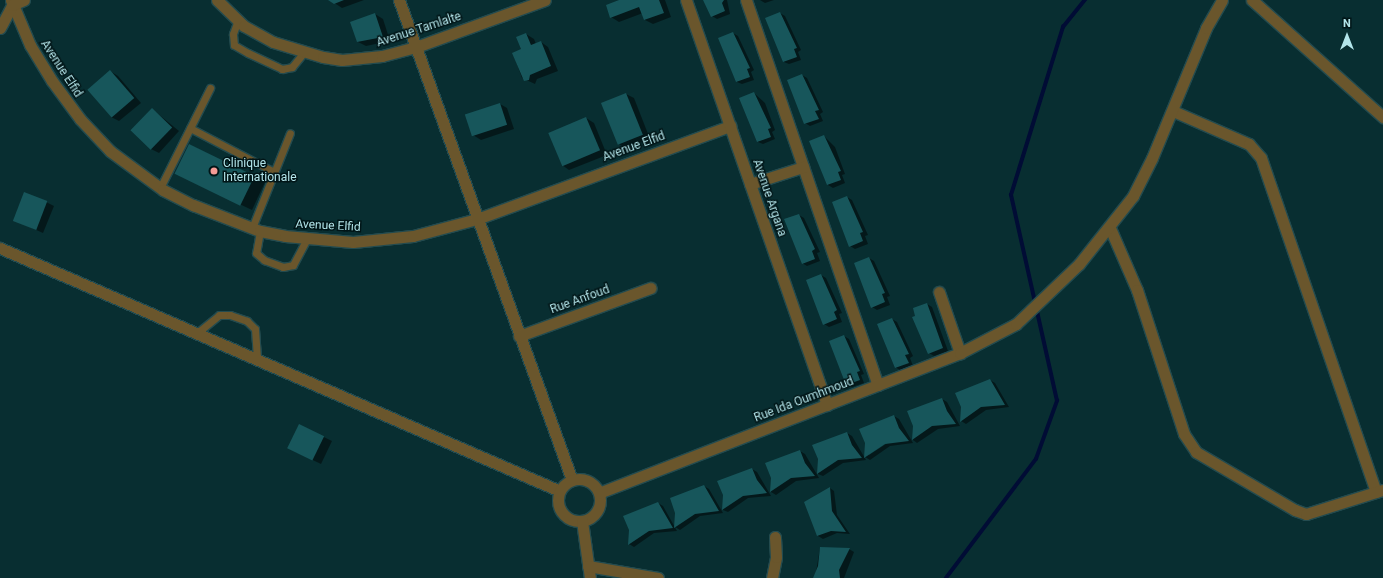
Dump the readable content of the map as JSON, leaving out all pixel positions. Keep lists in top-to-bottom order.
{
  "streets": {
    "street": [
      "Avenue Tamlalte",
      "Avenue Elfid",
      "Avenue Argana",
      "Rue Anfoud",
      "Rue Ida Oumhmoud"
    ]
  },
  "crossings": [
    ["Avenue Elfid", "Avenue Argana"],
    ["Avenue Argana", "Rue Ida Oumhmoud"]
  ],
  "places": ["Clinique Internationale"],
  "north": "top"
}
